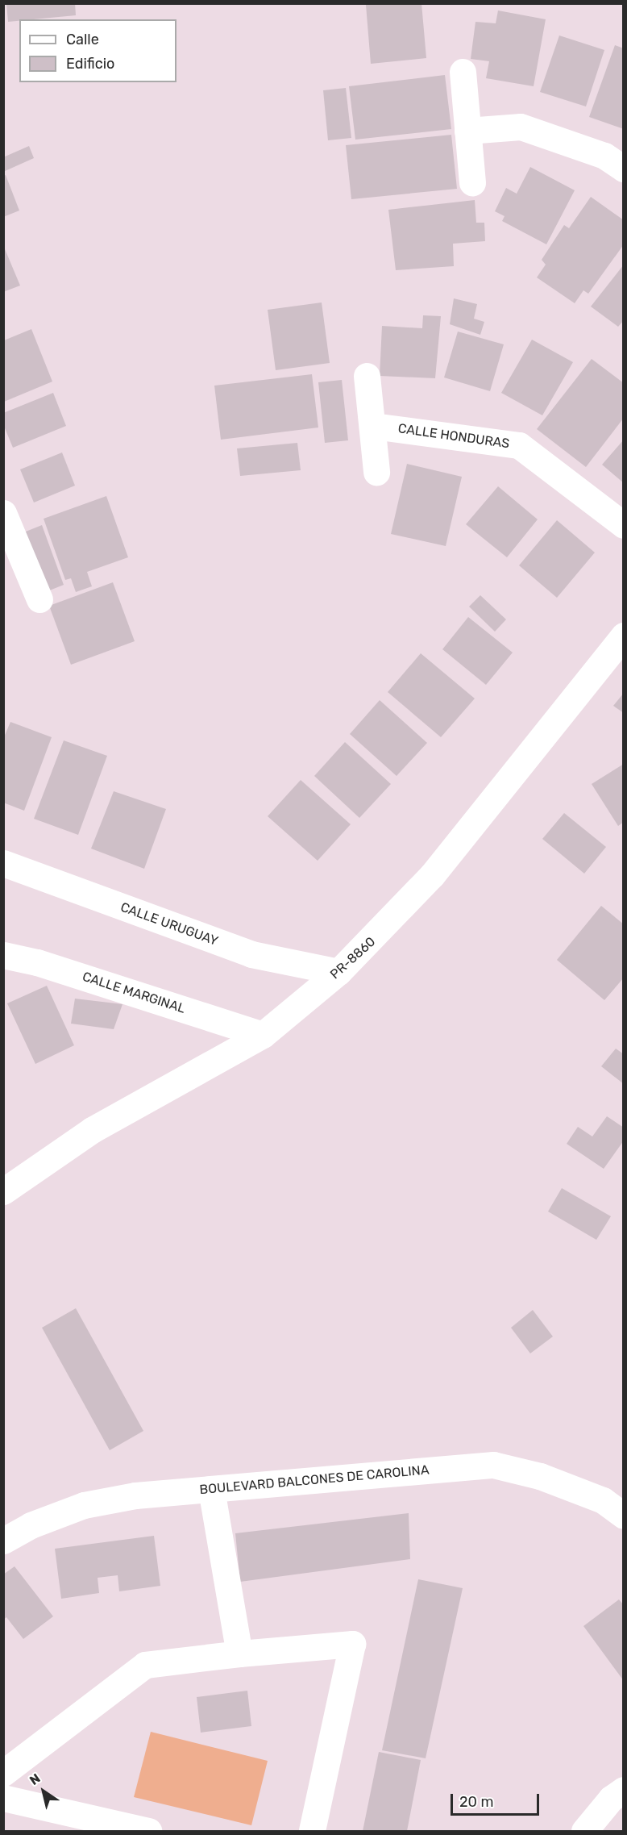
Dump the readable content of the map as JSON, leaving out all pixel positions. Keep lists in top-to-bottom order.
{
  "streets": {
    "street": [
      "CALLE HONDURAS",
      "CALLE URUGUAY",
      "PR-8860",
      "CALLE MARGINAL",
      "BOULEVARD BALCONES DE CAROLINA"
    ]
  },
  "crossings": [
    ["CALLE URUGUAY", "PR-8860"],
    ["PR-8860", "CALLE MARGINAL"]
  ],
  "legend": ["Calle", "Edificio"],
  "scale_bar": "20 m",
  "north": "top left"
}
